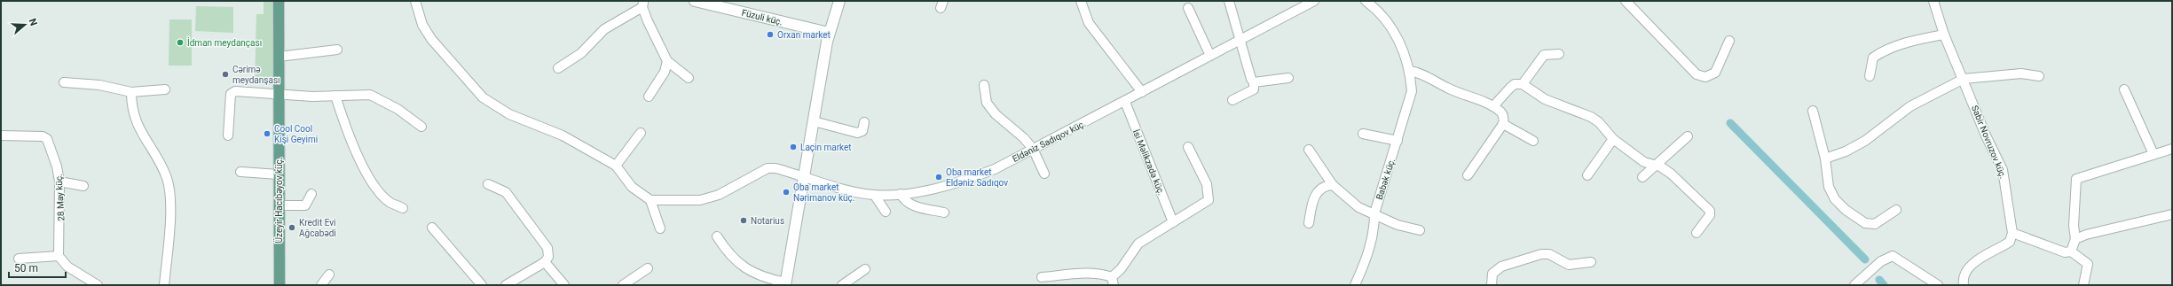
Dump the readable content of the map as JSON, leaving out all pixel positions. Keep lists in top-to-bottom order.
{
  "streets": {
    "main road": ["Üzeyir Hacıbəyov küç."],
    "street": [
      "Füzuli küç.",
      "Eldəniz Sadıqov küç.",
      "Sabir Novruzov küç.",
      "İsi Məlikzadə küç.",
      "Babək küç.",
      "28 May küç."
    ]
  },
  "crossings": [
    ["Eldəniz Sadıqov küç.", "İsi Məlikzadə küç."]
  ],
  "places": [
    "Orxan market",
    "İdman meydançası",
    "Cərimə meydanşası",
    "Cool Cool Kişi Geyimi",
    "Laçin market",
    "Oba market Eldəniz Sadıqov",
    "Oba market Nərimanov küç.",
    "Notarius",
    "Kredit Evi Ağcabədi"
  ],
  "scale_bar": "50 m",
  "north": "right"
}
